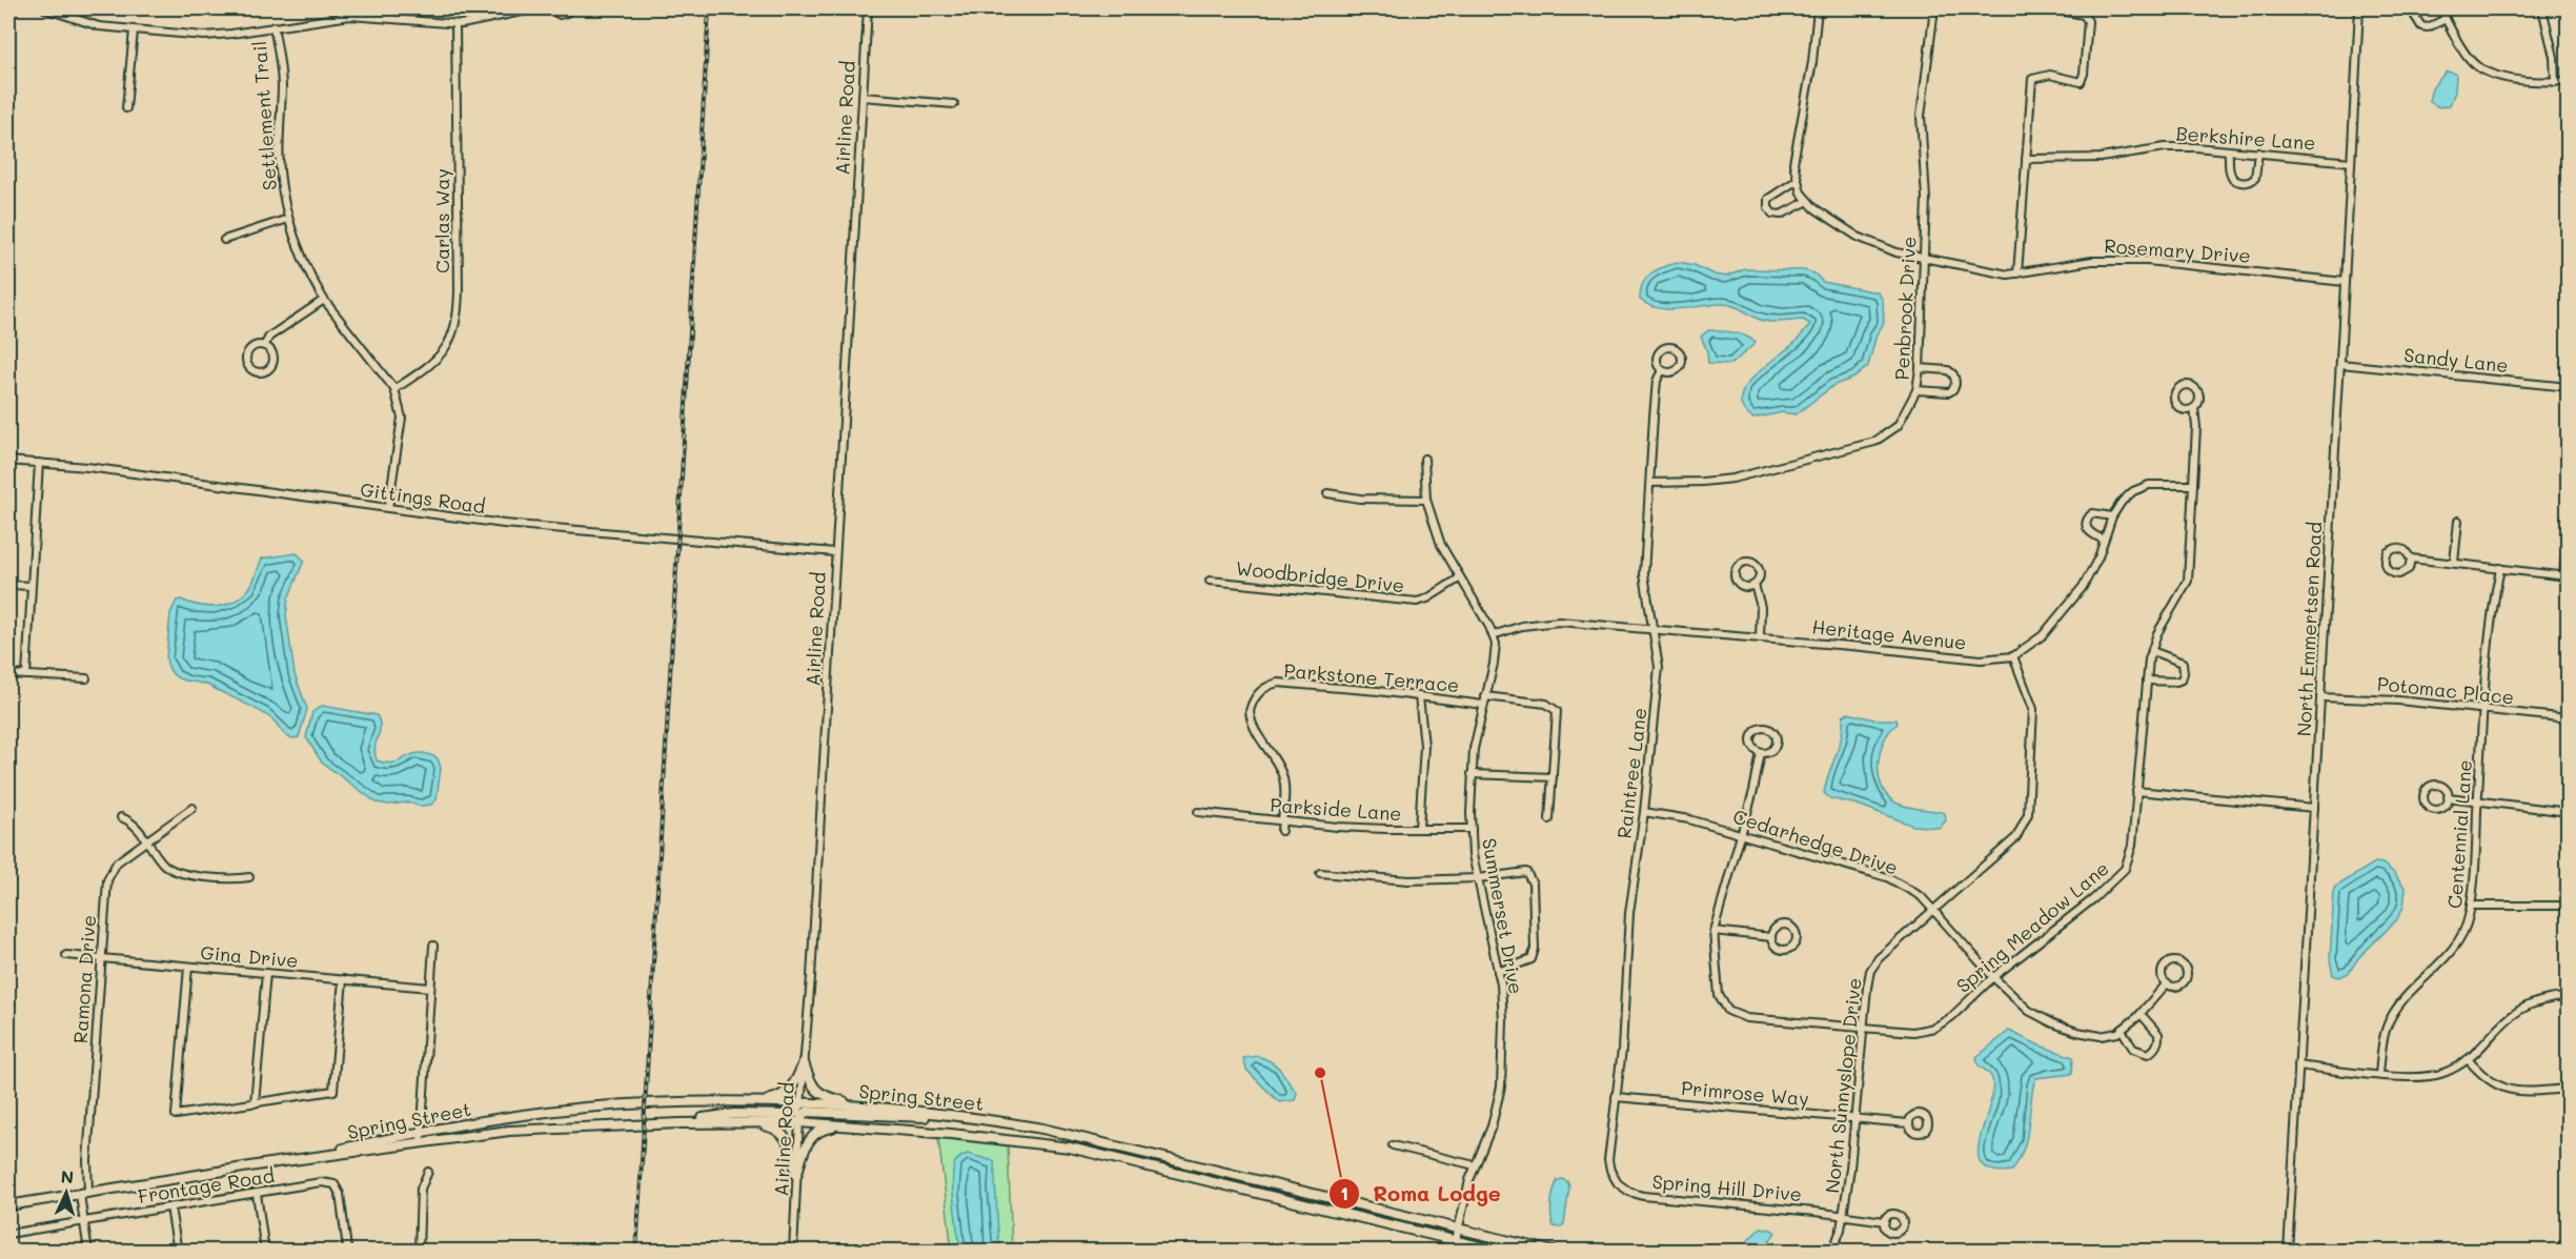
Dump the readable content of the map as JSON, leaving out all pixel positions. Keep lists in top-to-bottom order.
{
  "streets": {
    "main road": ["Spring Street"],
    "street": [
      "Settlement Trail",
      "Airline Road",
      "Berkshire Lane",
      "Carlas Way",
      "Rosemary Drive",
      "Penbrook Drive",
      "Sandy Lane",
      "Gittings Road",
      "Woodbridge Drive",
      "North Emmertsen Road",
      "Heritage Avenue",
      "Parkstone Terrace",
      "Potomac Place",
      "Raintree Lane",
      "Parkside Lane",
      "Centennial Lane",
      "Cedarhedge Drive",
      "Summerset Drive",
      "Spring Meadow Lane",
      "Gina Drive",
      "Ramona Drive",
      "North Sunnyslope Drive",
      "Primrose Way",
      "Frontage Road",
      "Spring Hill Drive"
    ]
  },
  "crossings": [
    ["Settlement Trail", "Carlas Way"],
    ["Settlement Trail", "Gittings Road"],
    ["Airline Road", "Gittings Road"],
    ["Airline Road", "Spring Street"],
    ["Berkshire Lane", "North Emmertsen Road"],
    ["Rosemary Drive", "Penbrook Drive"],
    ["Rosemary Drive", "North Emmertsen Road"],
    ["Penbrook Drive", "Raintree Lane"],
    ["Sandy Lane", "North Emmertsen Road"],
    ["Woodbridge Drive", "Summerset Drive"],
    ["North Emmertsen Road", "Potomac Place"],
    ["Heritage Avenue", "Raintree Lane"],
    ["Heritage Avenue", "Summerset Drive"],
    ["Heritage Avenue", "North Sunnyslope Drive"],
    ["Parkstone Terrace", "Parkside Lane"],
    ["Parkstone Terrace", "Summerset Drive"],
    ["Potomac Place", "Centennial Lane"],
    ["Raintree Lane", "Cedarhedge Drive"],
    ["Raintree Lane", "Primrose Way"],
    ["Raintree Lane", "Spring Hill Drive"],
    ["Parkside Lane", "Summerset Drive"],
    ["Cedarhedge Drive", "Spring Meadow Lane"],
    ["Cedarhedge Drive", "North Sunnyslope Drive"],
    ["Summerset Drive", "Spring Street"],
    ["Spring Meadow Lane", "North Sunnyslope Drive"],
    ["Gina Drive", "Ramona Drive"],
    ["Ramona Drive", "Spring Street"],
    ["Ramona Drive", "Frontage Road"],
    ["North Sunnyslope Drive", "Primrose Way"],
    ["North Sunnyslope Drive", "Spring Hill Drive"]
  ],
  "places": ["Roma Lodge"],
  "north": "top"
}
